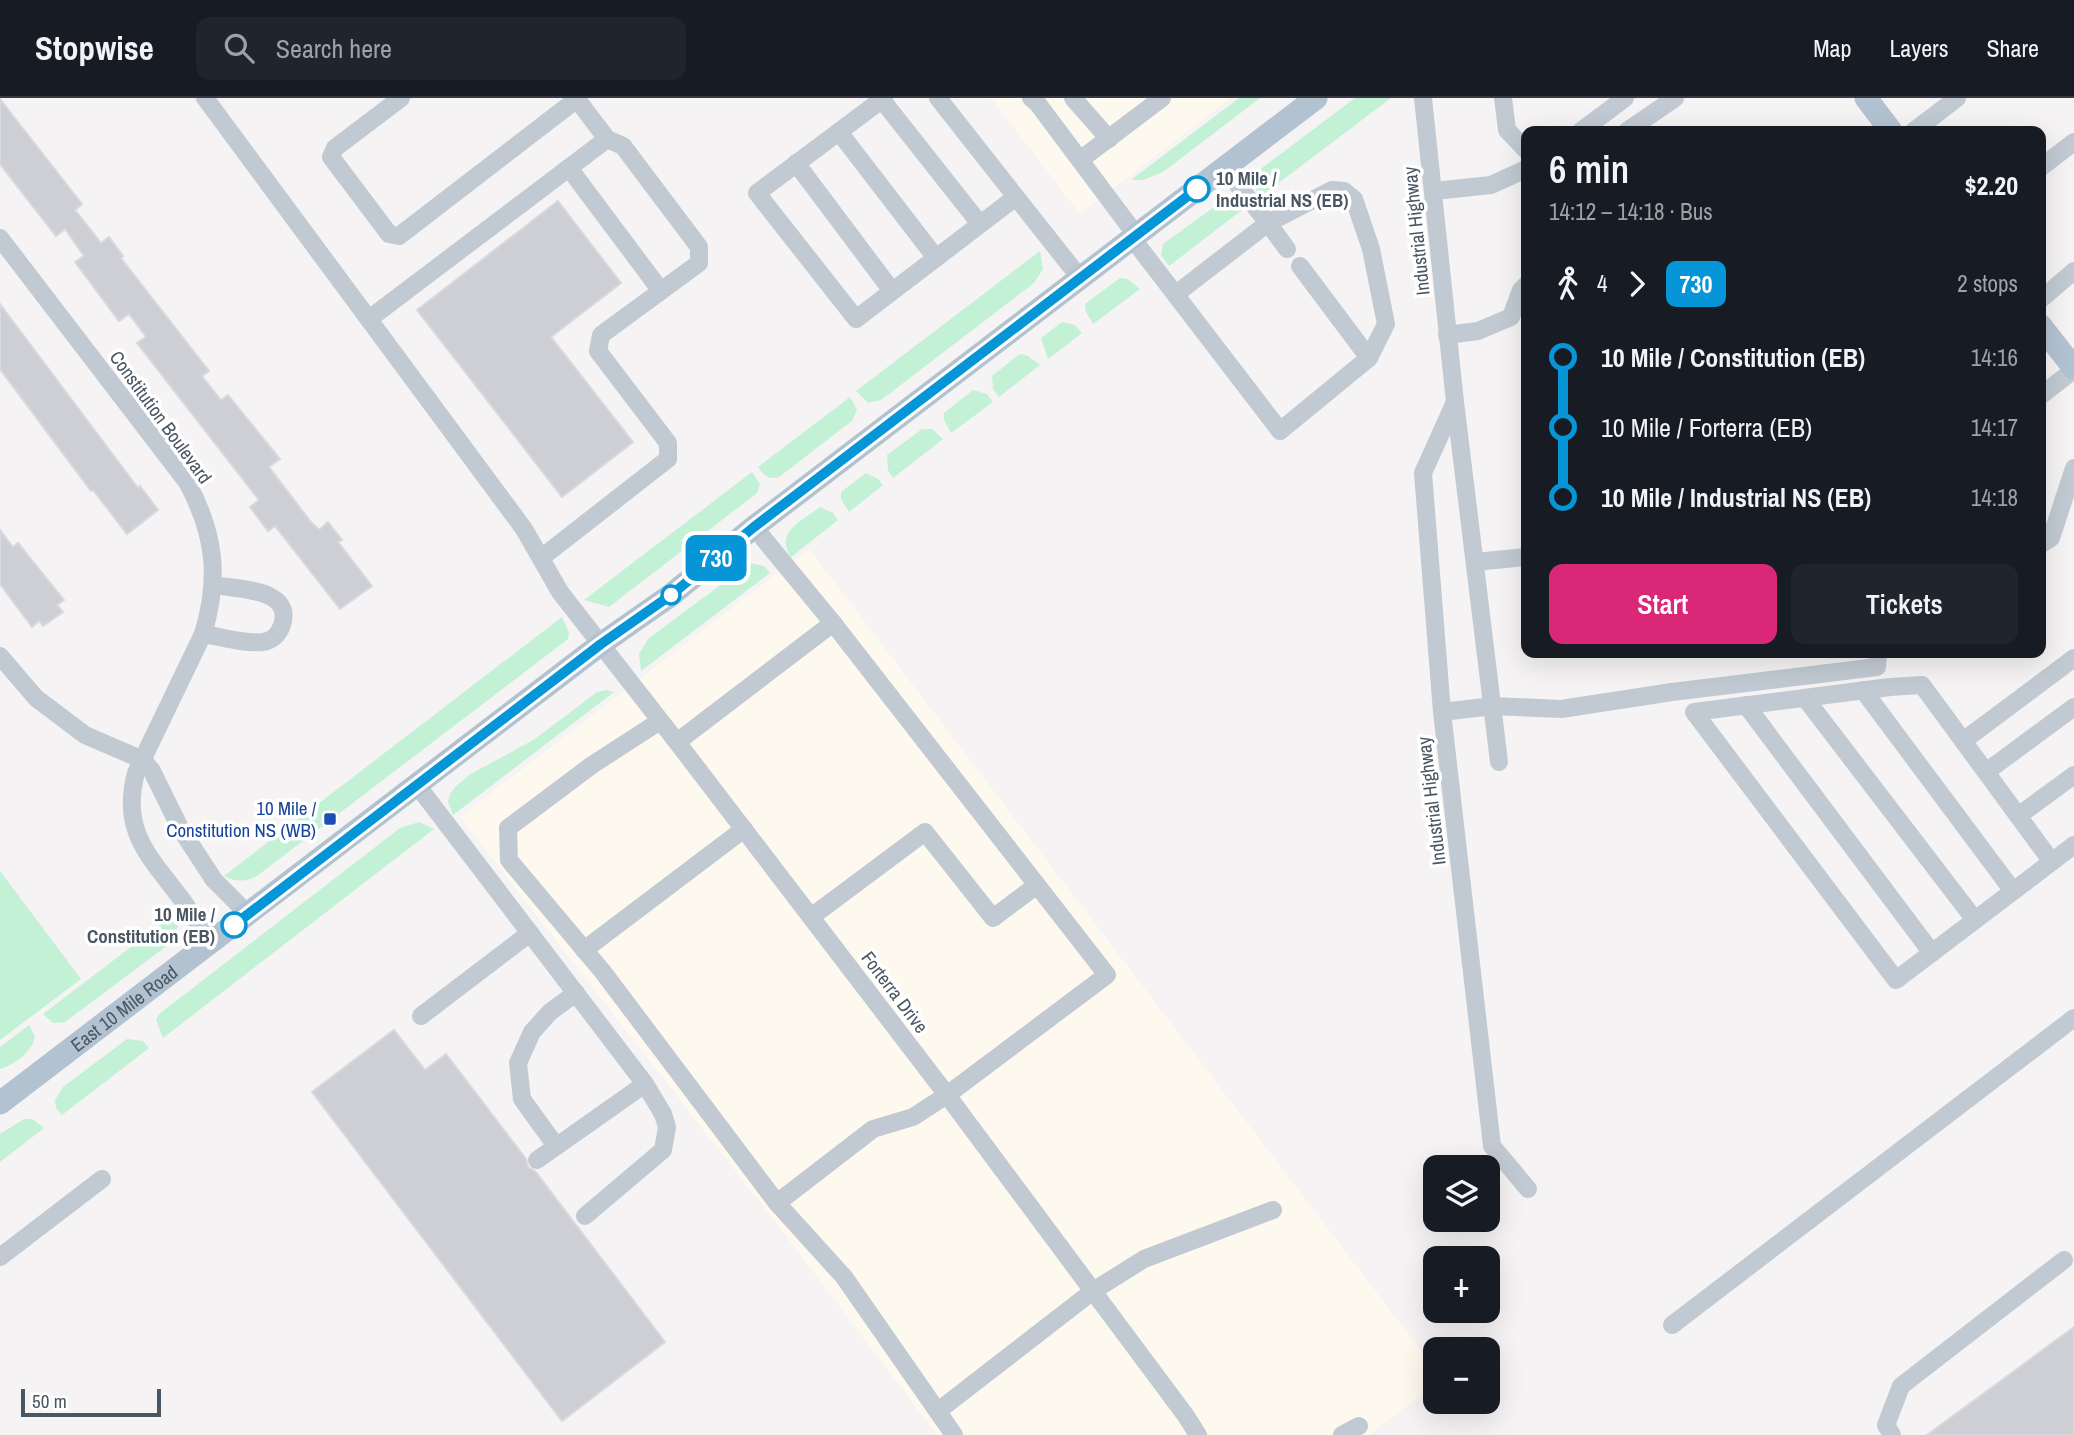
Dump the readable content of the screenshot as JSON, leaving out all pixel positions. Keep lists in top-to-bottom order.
{
  "streets": {
    "main road": ["East 10 Mile Road"],
    "street": ["Industrial Highway", "Constitution Boulevard", "Forterra Drive"]
  },
  "crossings": [
    ["Constitution Boulevard", "East 10 Mile Road"],
    ["Forterra Drive", "East 10 Mile Road"]
  ],
  "places": {
    "other": ["10 Mile / Industrial NS (EB)", "10 Mile / Constitution (EB)"],
    "transit": ["10 Mile / Constitution NS (WB)"]
  },
  "lines": ["bus line 730"],
  "scale_bar": "50 m",
  "page": {
    "header": "Stopwise",
    "search": "Search here",
    "nav": ["Map", "Layers", "Share"],
    "on_map": "730",
    "heading": ["6 min", "14:12 – 14:18 · Bus", "$2.20"],
    "legs": ["4", "730", "2 stops"],
    "list": [
      {
        "name": "10 Mile / Constitution (EB)",
        "value": "14:16"
      },
      {
        "name": "10 Mile / Forterra (EB)",
        "value": "14:17"
      },
      {
        "name": "10 Mile / Industrial NS (EB)",
        "value": "14:18"
      }
    ],
    "buttons": ["Start", "Tickets"],
    "map_buttons": ["+", "−"],
    "scale": "50 m"
  }
}
